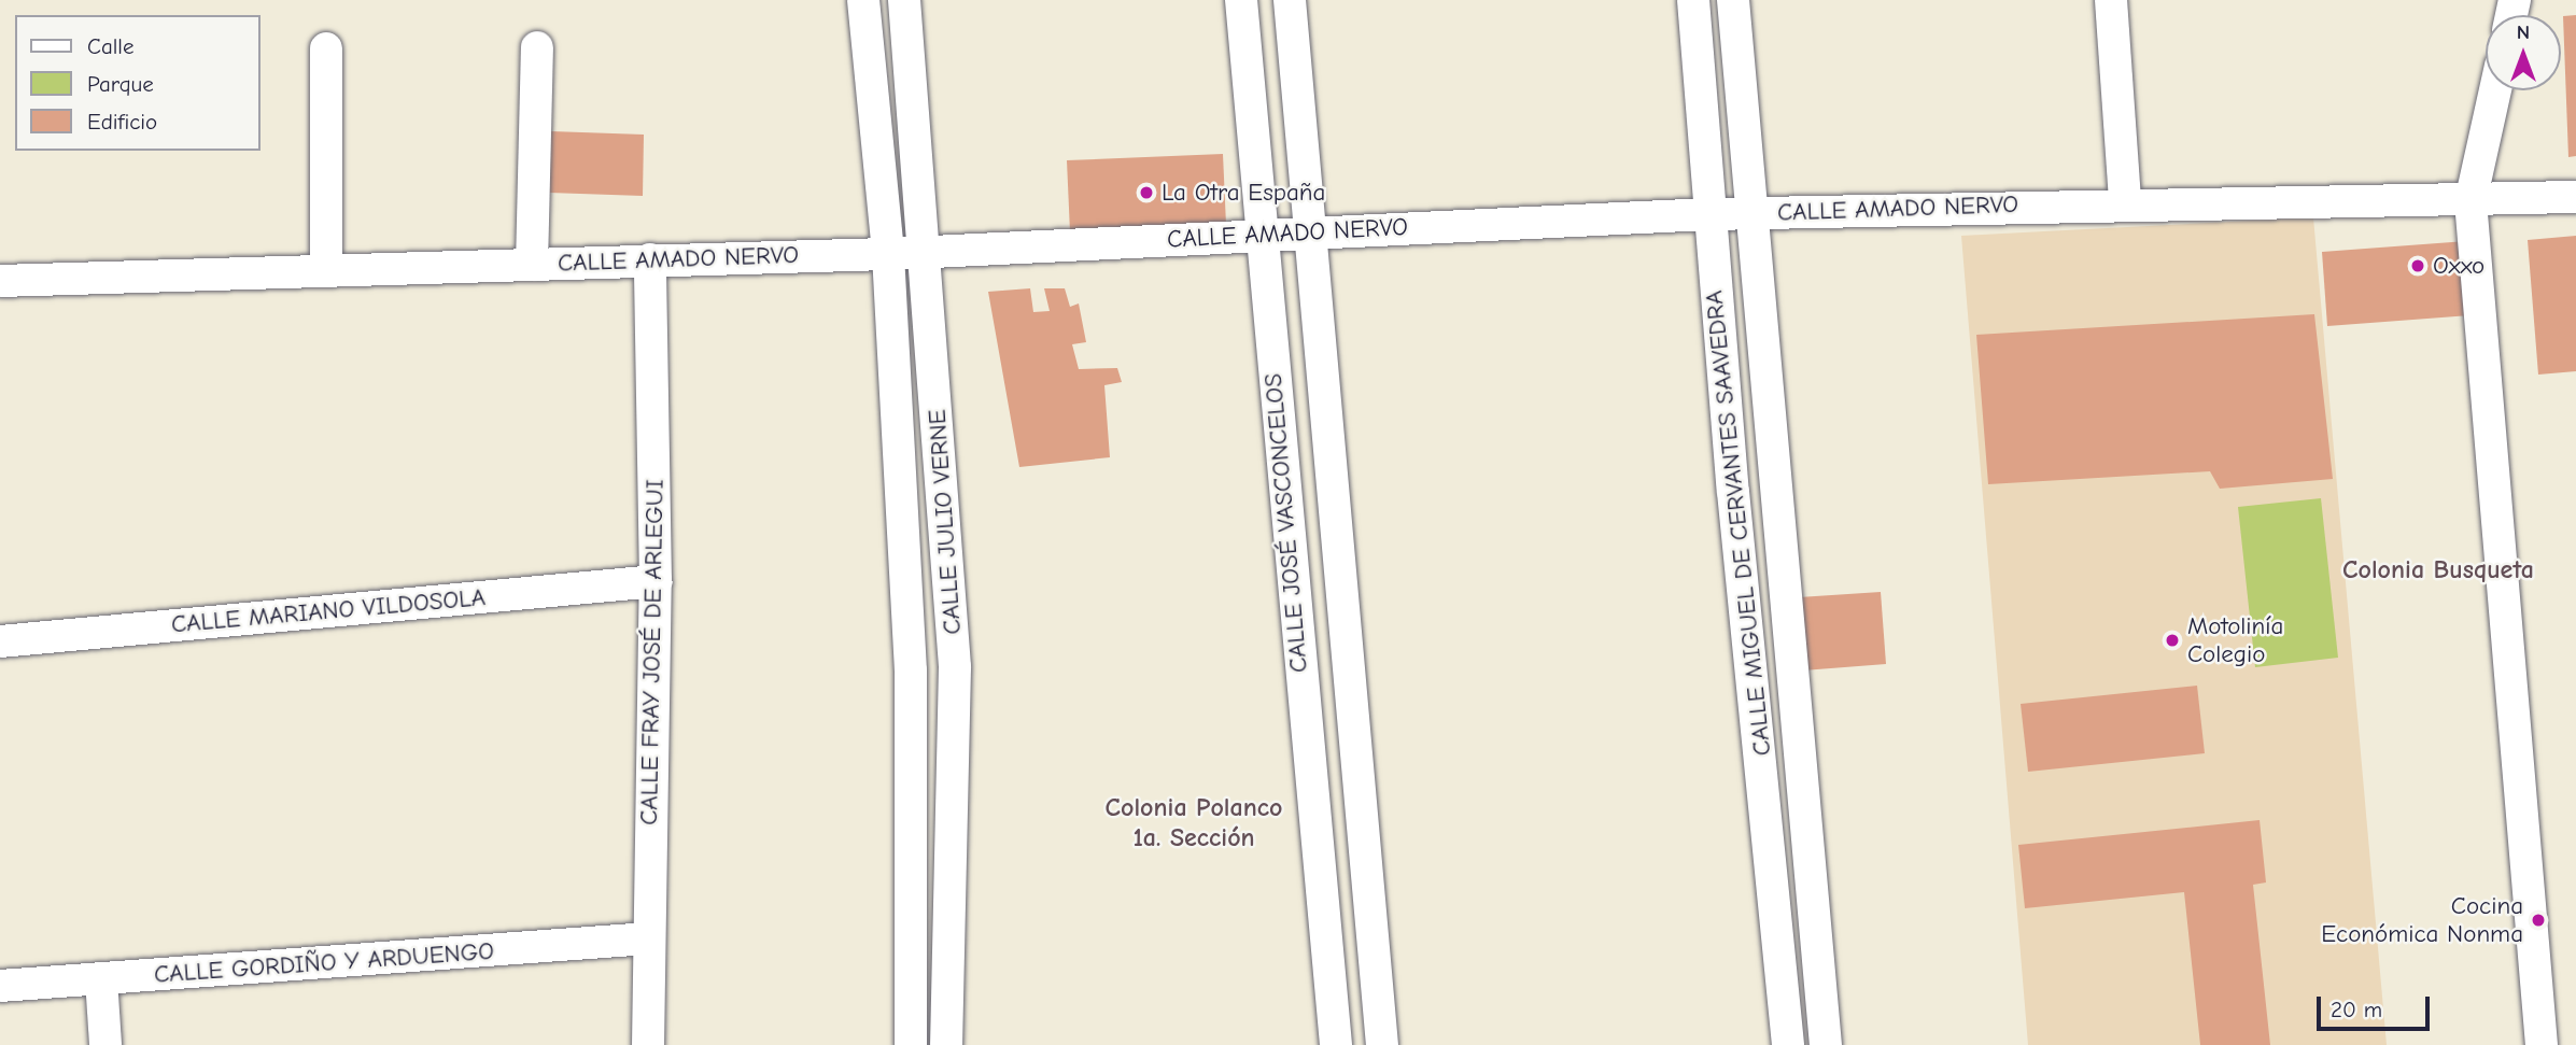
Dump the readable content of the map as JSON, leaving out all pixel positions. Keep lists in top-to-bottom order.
{
  "streets": {
    "street": [
      "CALLE AMADO NERVO",
      "CALLE JULIO VERNE",
      "CALLE JOSÉ VASCONCELOS",
      "CALLE MIGUEL DE CERVANTES SAAVEDRA",
      "CALLE MARIANO VILDOSOLA",
      "CALLE FRAY JOSÉ DE ARLEGUI",
      "CALLE GORDIÑO Y ARDUENGO"
    ]
  },
  "crossings": [
    ["CALLE AMADO NERVO", "CALLE JULIO VERNE"],
    ["CALLE AMADO NERVO", "CALLE JOSÉ VASCONCELOS"],
    ["CALLE AMADO NERVO", "CALLE MIGUEL DE CERVANTES SAAVEDRA"],
    ["CALLE AMADO NERVO", "CALLE FRAY JOSÉ DE ARLEGUI"],
    ["CALLE MARIANO VILDOSOLA", "CALLE FRAY JOSÉ DE ARLEGUI"],
    ["CALLE FRAY JOSÉ DE ARLEGUI", "CALLE GORDIÑO Y ARDUENGO"]
  ],
  "districts": ["Colonia Busqueta", "Colonia Polanco 1a. Sección"],
  "places": [
    "La Otra España",
    "Oxxo",
    "Motolinía Colegio",
    "Cocina Económica Nonma"
  ],
  "legend": ["Calle", "Parque", "Edificio"],
  "scale_bar": "20 m",
  "north": "top"
}
